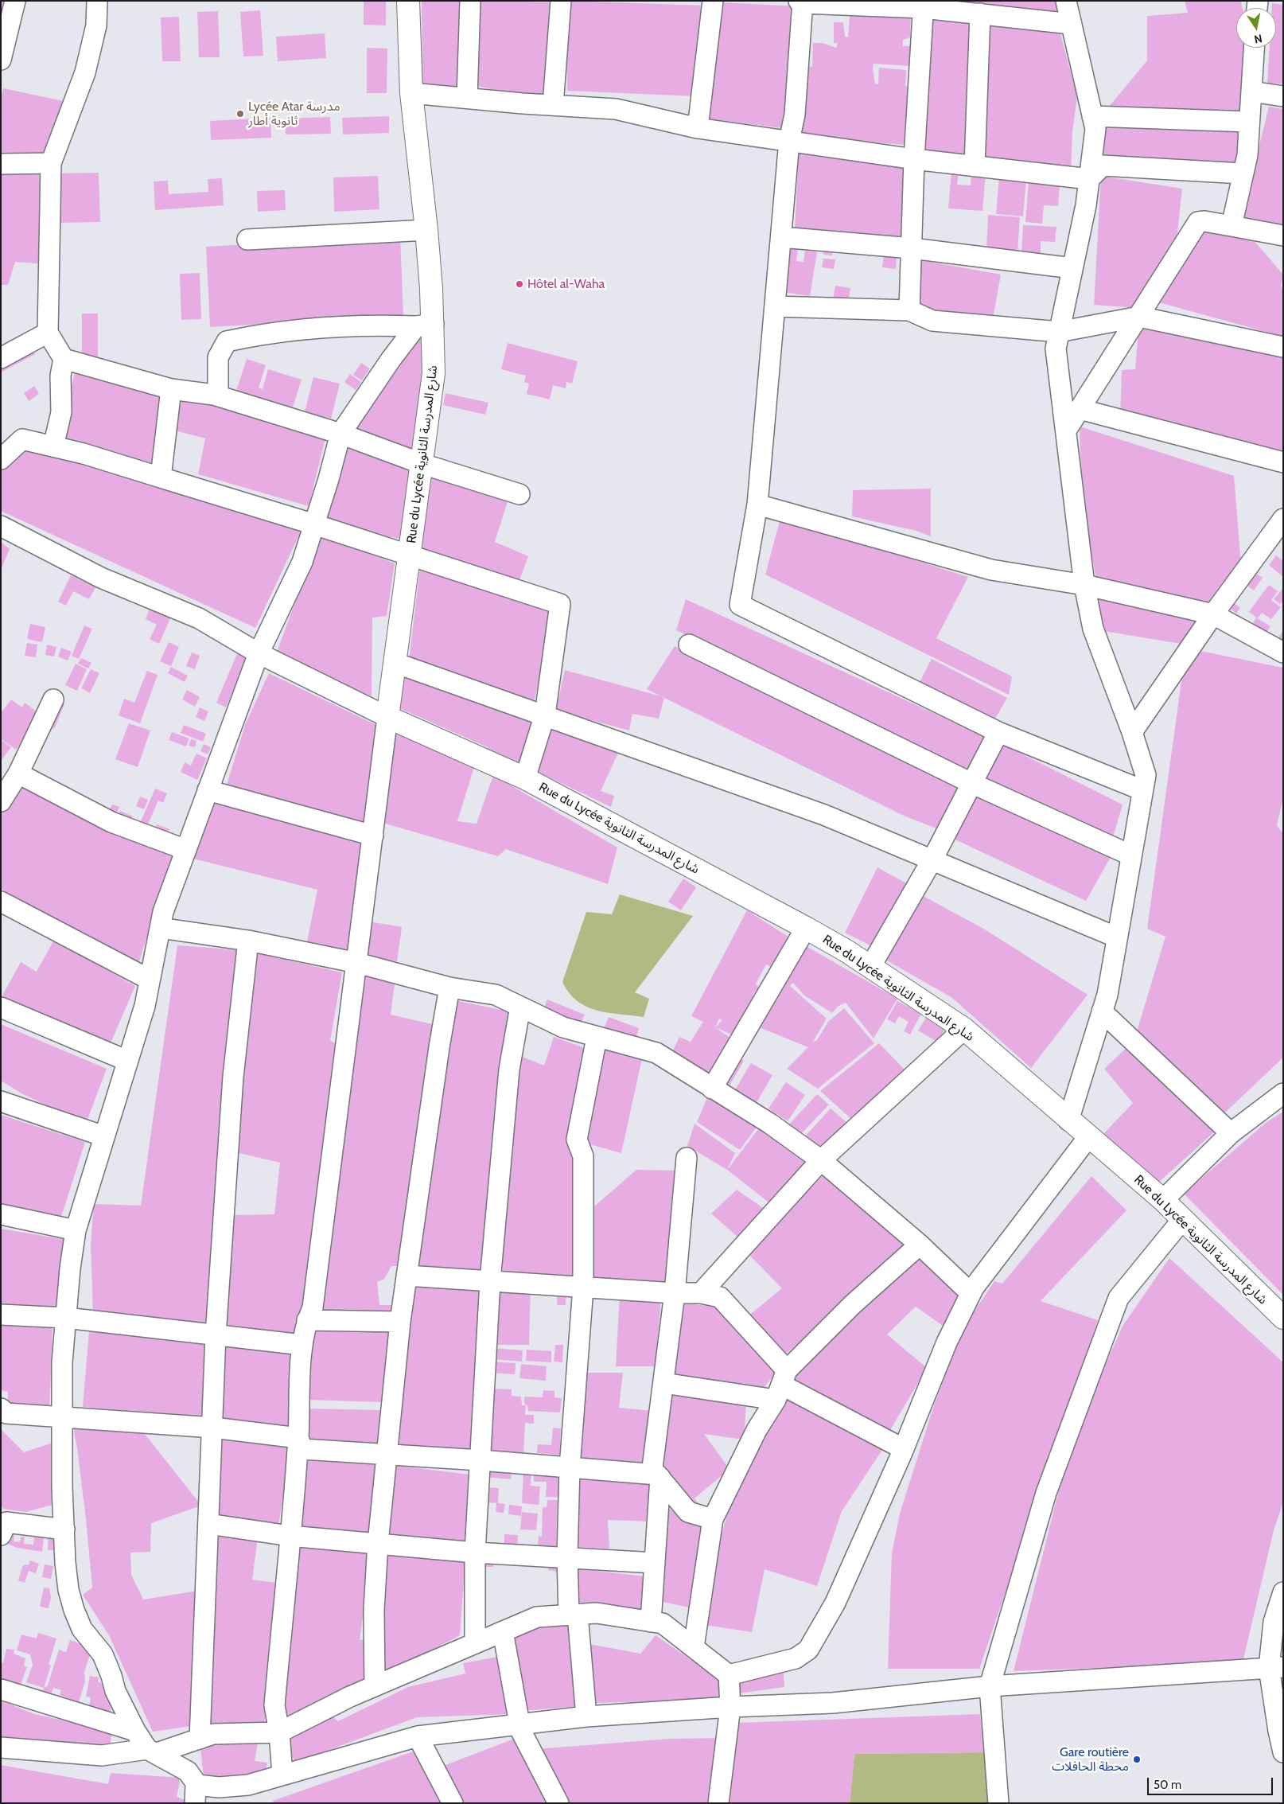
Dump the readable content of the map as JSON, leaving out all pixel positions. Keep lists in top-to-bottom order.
{
  "streets": {
    "street": ["Rue du Lycée شارع المدرسة الثانوية"]
  },
  "places": ["Lycée Atar مدرسة ثانوية أطار", "Hôtel al-Waha", "Gare routière محطة الحافلات"],
  "scale_bar": "50 m",
  "north": "bottom"
}
